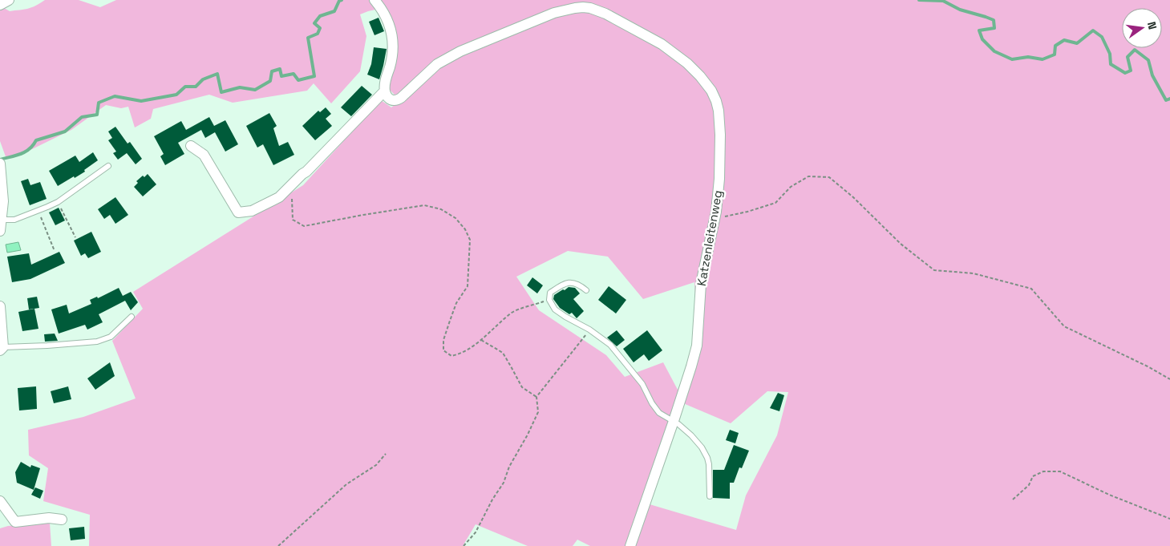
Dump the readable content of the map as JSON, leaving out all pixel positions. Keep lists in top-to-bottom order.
{
  "streets": {
    "street": ["Katzenleitenweg"]
  },
  "north": "right"
}
